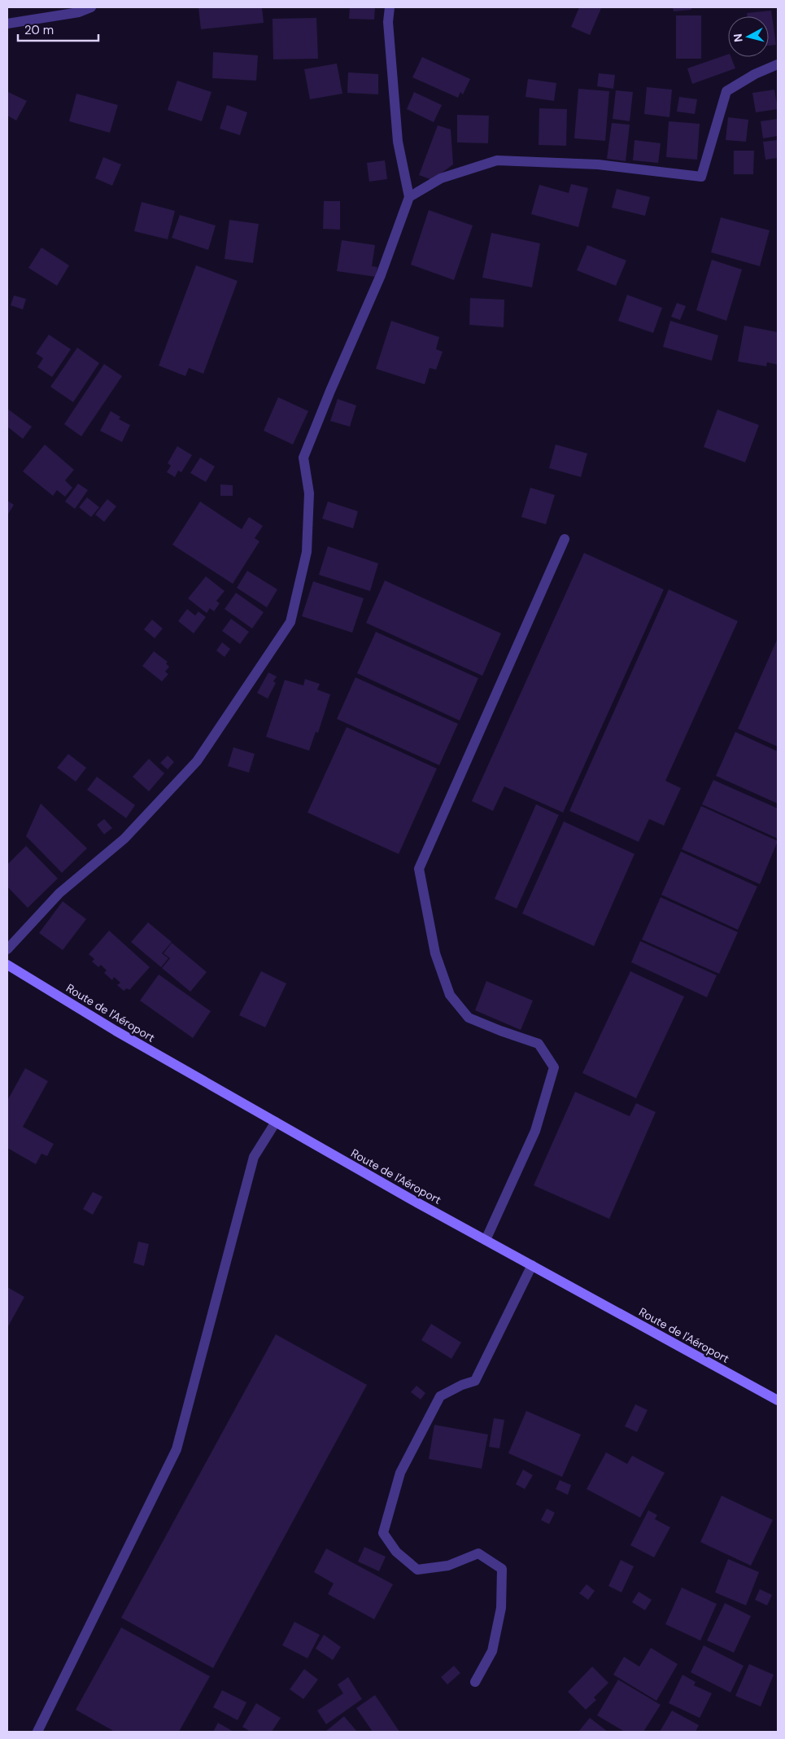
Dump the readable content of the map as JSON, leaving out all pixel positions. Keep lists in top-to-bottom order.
{
  "streets": {
    "main road": ["Route de l'Aéroport"]
  },
  "scale_bar": "20 m",
  "north": "left"
}
